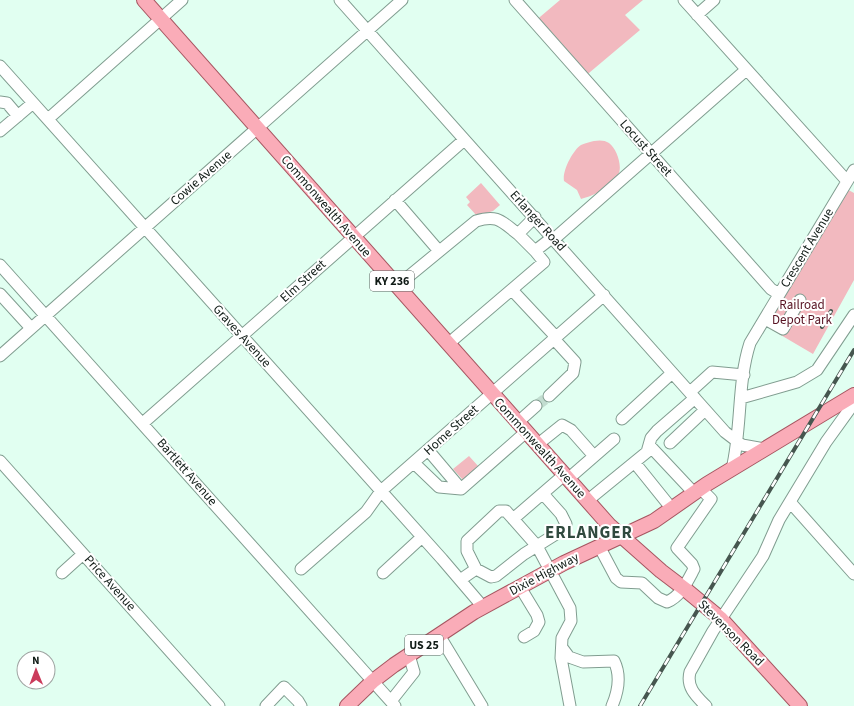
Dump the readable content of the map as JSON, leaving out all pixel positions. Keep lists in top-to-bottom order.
{
  "streets": {
    "main road": [
      "Commonwealth Avenue",
      "KY 236",
      "Dixie Highway",
      "Stevenson Road",
      "US 25"
    ],
    "street": [
      "Locust Street",
      "Cowie Avenue",
      "Erlanger Road",
      "Crescent Avenue",
      "Elm Street",
      "Graves Avenue",
      "Home Street",
      "Bartlett Avenue",
      "Price Avenue"
    ]
  },
  "crossings": [
    ["Locust Street", "Crescent Avenue"],
    ["Cowie Avenue", "Commonwealth Avenue"],
    ["Cowie Avenue", "Erlanger Road"],
    ["Cowie Avenue", "Graves Avenue"],
    ["Cowie Avenue", "Bartlett Avenue"],
    ["Commonwealth Avenue", "Elm Street"],
    ["Commonwealth Avenue", "Home Street"],
    ["Commonwealth Avenue", "Dixie Highway"],
    ["Commonwealth Avenue", "Stevenson Road"],
    ["Erlanger Road", "Crescent Avenue"],
    ["Erlanger Road", "Elm Street"],
    ["Erlanger Road", "Home Street"],
    ["Erlanger Road", "Dixie Highway"],
    ["Elm Street", "Graves Avenue"],
    ["Elm Street", "Bartlett Avenue"],
    ["Graves Avenue", "Home Street"],
    ["Graves Avenue", "Dixie Highway"],
    ["Bartlett Avenue", "Dixie Highway"],
    ["Dixie Highway", "Stevenson Road"]
  ],
  "districts": ["ERLANGER"],
  "parks": ["Railroad Depot Park"],
  "north": "top"
}
